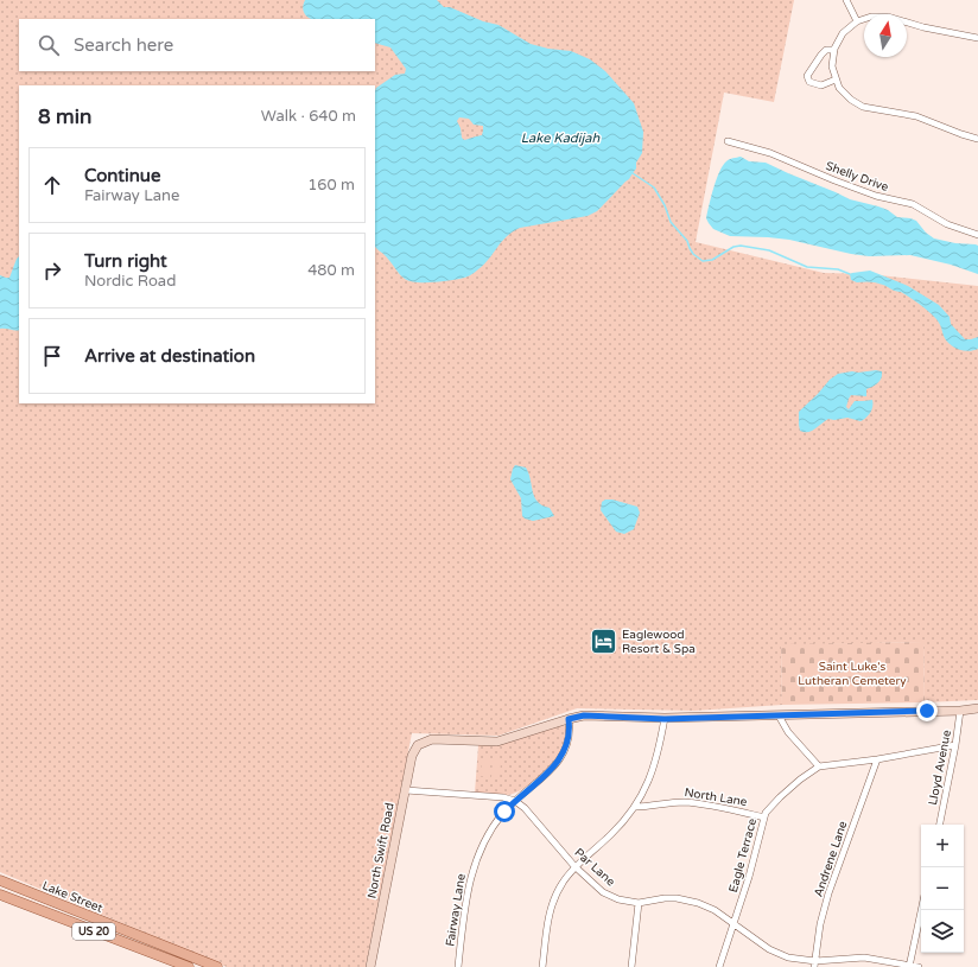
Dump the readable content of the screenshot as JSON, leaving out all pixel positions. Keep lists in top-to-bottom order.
{
  "streets": {
    "main road": ["Lake Street", "US 20"],
    "street": [
      "Shelly Drive",
      "Lloyd Avenue",
      "North Lane",
      "North Swift Road",
      "Eagle Terrace",
      "Andrene Lane",
      "Par Lane",
      "Fairway Lane"
    ]
  },
  "crossings": [
    ["Lloyd Avenue", "Eagle Terrace"],
    ["North Lane", "Eagle Terrace"],
    ["North Swift Road", "Fairway Lane"],
    ["Eagle Terrace", "Andrene Lane"],
    ["Eagle Terrace", "Par Lane"],
    ["Andrene Lane", "Par Lane"],
    ["Par Lane", "Fairway Lane"]
  ],
  "water": ["Lake Kadijah"],
  "parks": ["Saint Luke's Lutheran Cemetery"],
  "places": {
    "hotel": ["Eaglewood Resort & Spa"]
  },
  "north": "top",
  "page": {
    "search": "Search here",
    "heading": ["8 min", "Walk · 640 m"],
    "list": [
      ["Continue", "Fairway Lane", "160 m"],
      ["Turn right", "Nordic Road", "480 m"],
      "Arrive at destination"
    ],
    "map_buttons": ["+", "−"]
  }
}
